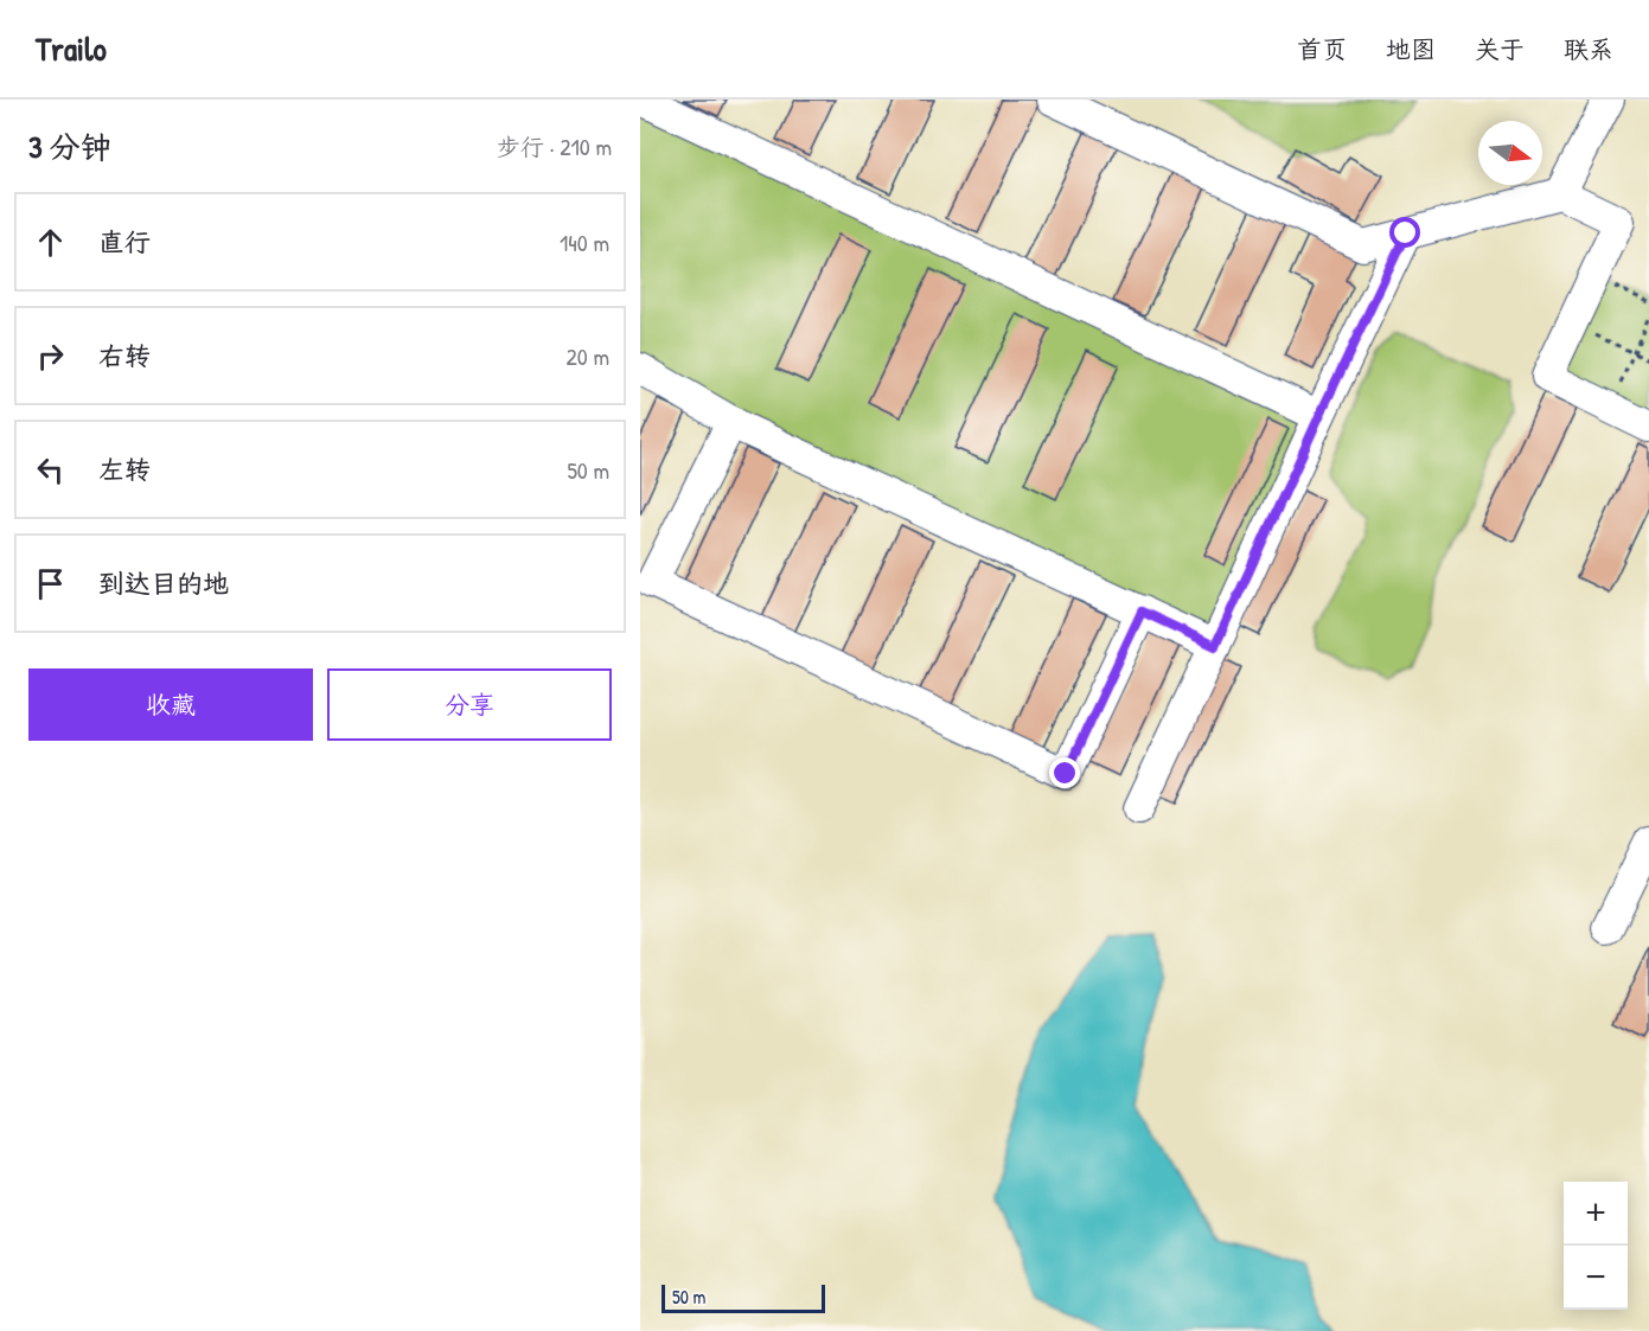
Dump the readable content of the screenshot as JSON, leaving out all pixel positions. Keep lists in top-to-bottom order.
{
  "scale_bar": "50 m",
  "north": "right",
  "page": {
    "header": "Trailo",
    "nav": [
      "首页",
      "地图",
      "关于",
      "联系"
    ],
    "heading": ["3 分钟", "步行 · 210 m"],
    "list": [
      ["直行", "140 m"],
      ["右转", "20 m"],
      ["左转", "50 m"],
      "到达目的地"
    ],
    "buttons": ["收藏", "分享"],
    "map_buttons": ["+", "−"],
    "scale": "50 m"
  }
}
